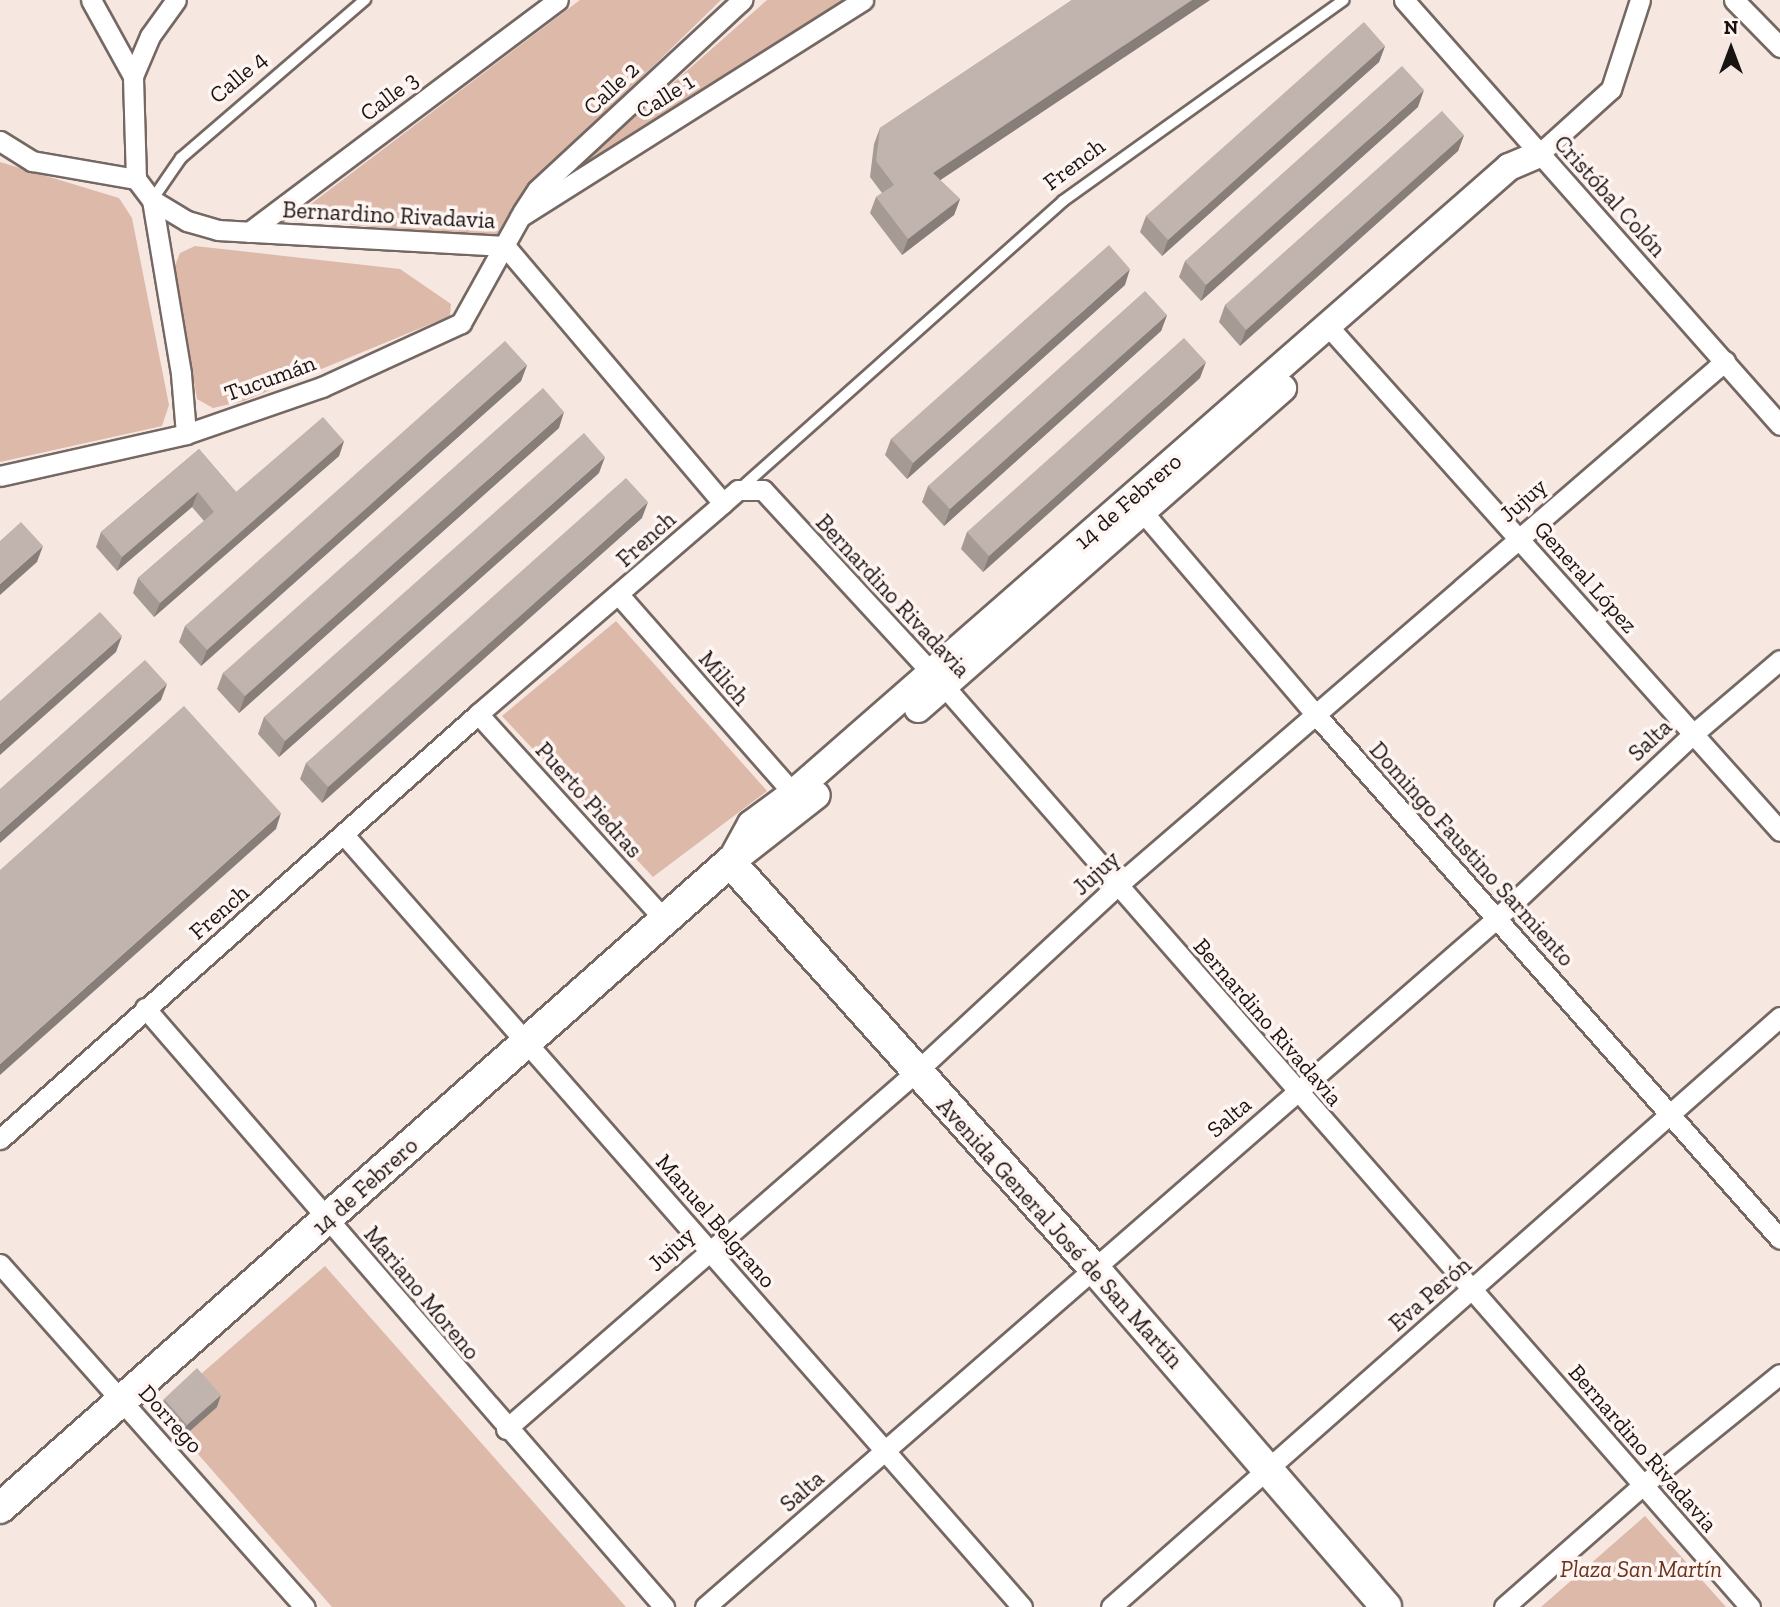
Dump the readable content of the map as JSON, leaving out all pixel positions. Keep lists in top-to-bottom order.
{
  "streets": {
    "main road": ["14 de Febrero", "Avenida General José de San Martín"],
    "street": [
      "Calle 2",
      "Calle 3",
      "Calle 1",
      "French",
      "Cristóbal Colón",
      "Bernardino Rivadavia",
      "Tucumán",
      "Jujuy",
      "General López",
      "Milich",
      "Salta",
      "Puerto Piedras",
      "Domingo Faustino Sarmiento",
      "Manuel Belgrano",
      "Mariano Moreno",
      "Eva Perón",
      "Dorrego"
    ],
    "lane": ["Calle 4"]
  },
  "crossings": [
    ["Calle 4", "Bernardino Rivadavia"],
    ["Calle 2", "Calle 1"],
    ["Calle 3", "Bernardino Rivadavia"],
    ["French", "Bernardino Rivadavia"],
    ["French", "Milich"],
    ["French", "Puerto Piedras"],
    ["French", "Manuel Belgrano"],
    ["French", "Mariano Moreno"],
    ["Cristóbal Colón", "Jujuy"],
    ["Cristóbal Colón", "14 de Febrero"],
    ["Bernardino Rivadavia", "Tucumán"],
    ["Bernardino Rivadavia", "Jujuy"],
    ["Bernardino Rivadavia", "14 de Febrero"],
    ["Bernardino Rivadavia", "Salta"],
    ["Bernardino Rivadavia", "Eva Perón"],
    ["Jujuy", "General López"],
    ["Jujuy", "Domingo Faustino Sarmiento"],
    ["Jujuy", "Manuel Belgrano"],
    ["Jujuy", "Avenida General José de San Martín"],
    ["Jujuy", "Mariano Moreno"],
    ["14 de Febrero", "General López"],
    ["14 de Febrero", "Milich"],
    ["14 de Febrero", "Puerto Piedras"],
    ["14 de Febrero", "Domingo Faustino Sarmiento"],
    ["14 de Febrero", "Manuel Belgrano"],
    ["14 de Febrero", "Avenida General José de San Martín"],
    ["14 de Febrero", "Mariano Moreno"],
    ["14 de Febrero", "Dorrego"],
    ["General López", "Salta"],
    ["Salta", "Domingo Faustino Sarmiento"],
    ["Salta", "Manuel Belgrano"],
    ["Salta", "Avenida General José de San Martín"],
    ["Domingo Faustino Sarmiento", "Eva Perón"],
    ["Avenida General José de San Martín", "Eva Perón"]
  ],
  "parks": ["Plaza San Martín"],
  "north": "top"
}
